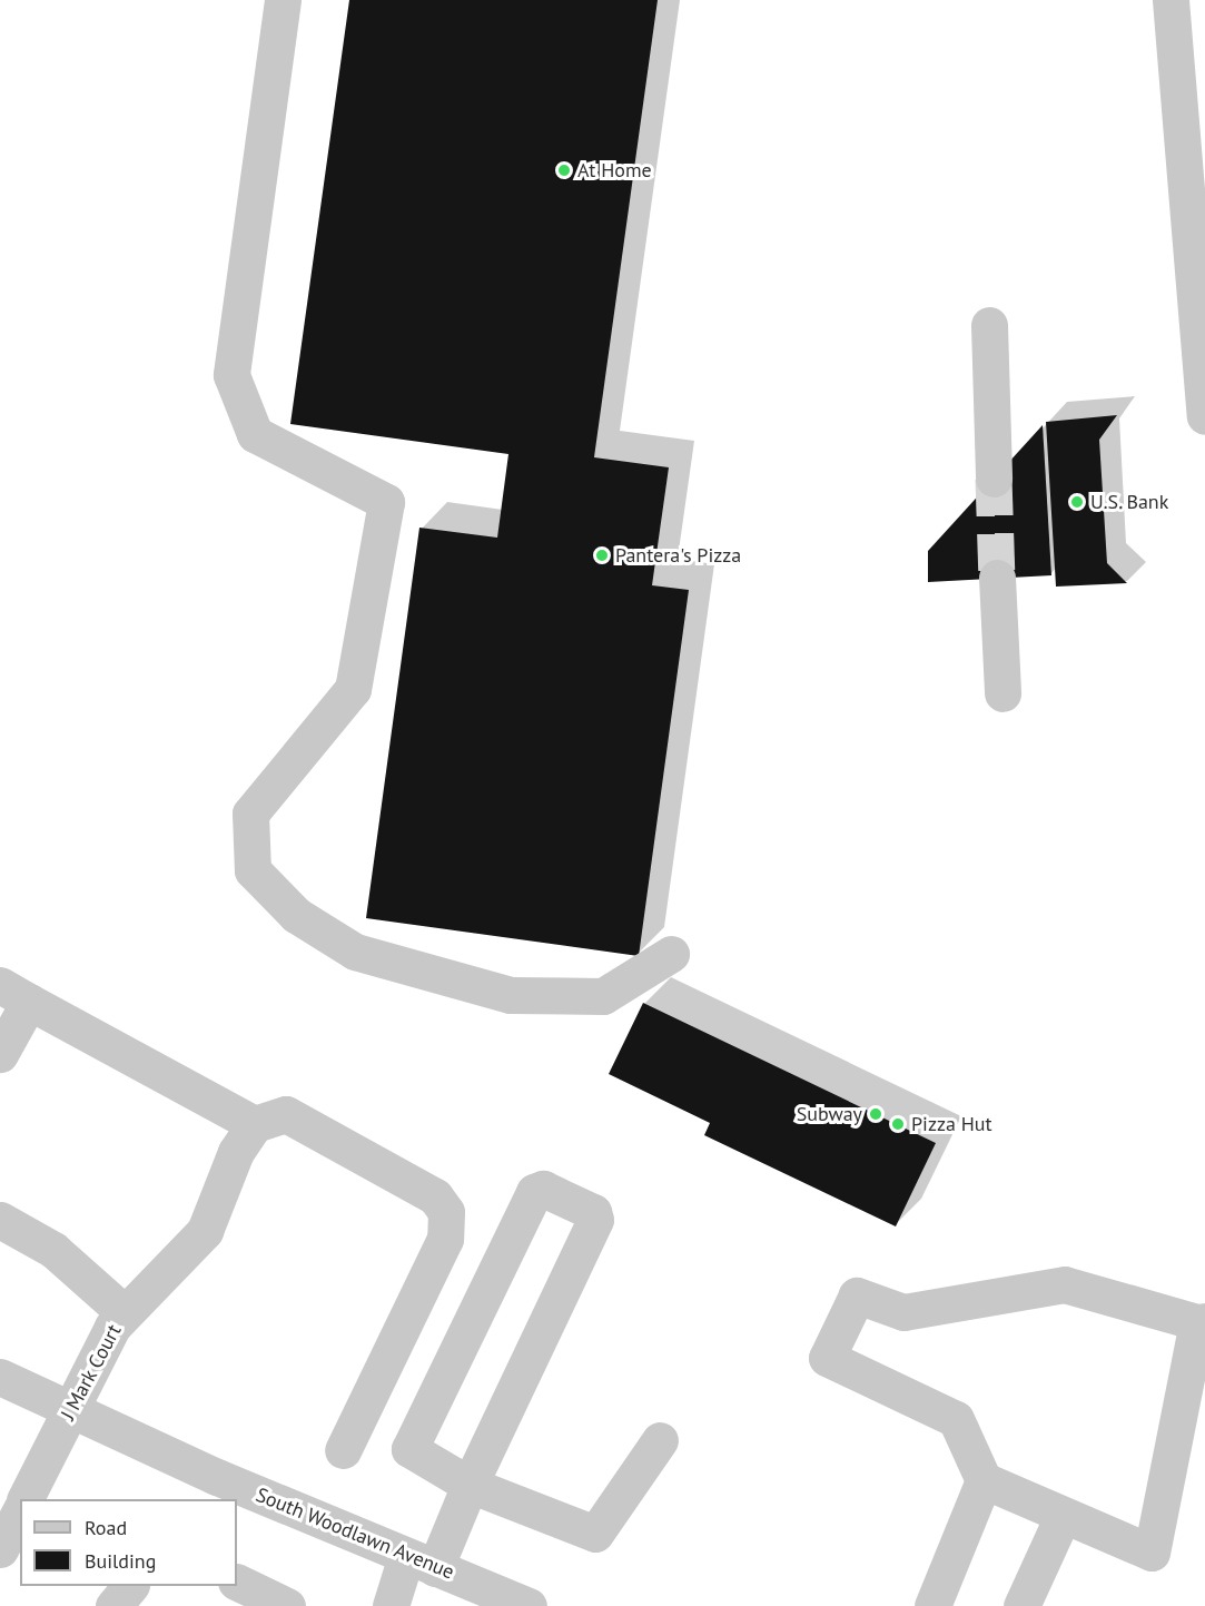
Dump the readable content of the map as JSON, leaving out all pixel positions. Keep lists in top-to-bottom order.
{
  "streets": {
    "street": ["J Mark Court", "South Woodlawn Avenue"]
  },
  "crossings": [
    ["J Mark Court", "South Woodlawn Avenue"]
  ],
  "places": [
    "At Home",
    "U.S. Bank",
    "Pantera's Pizza",
    "Subway",
    "Pizza Hut"
  ],
  "legend": ["Road", "Building"]
}
